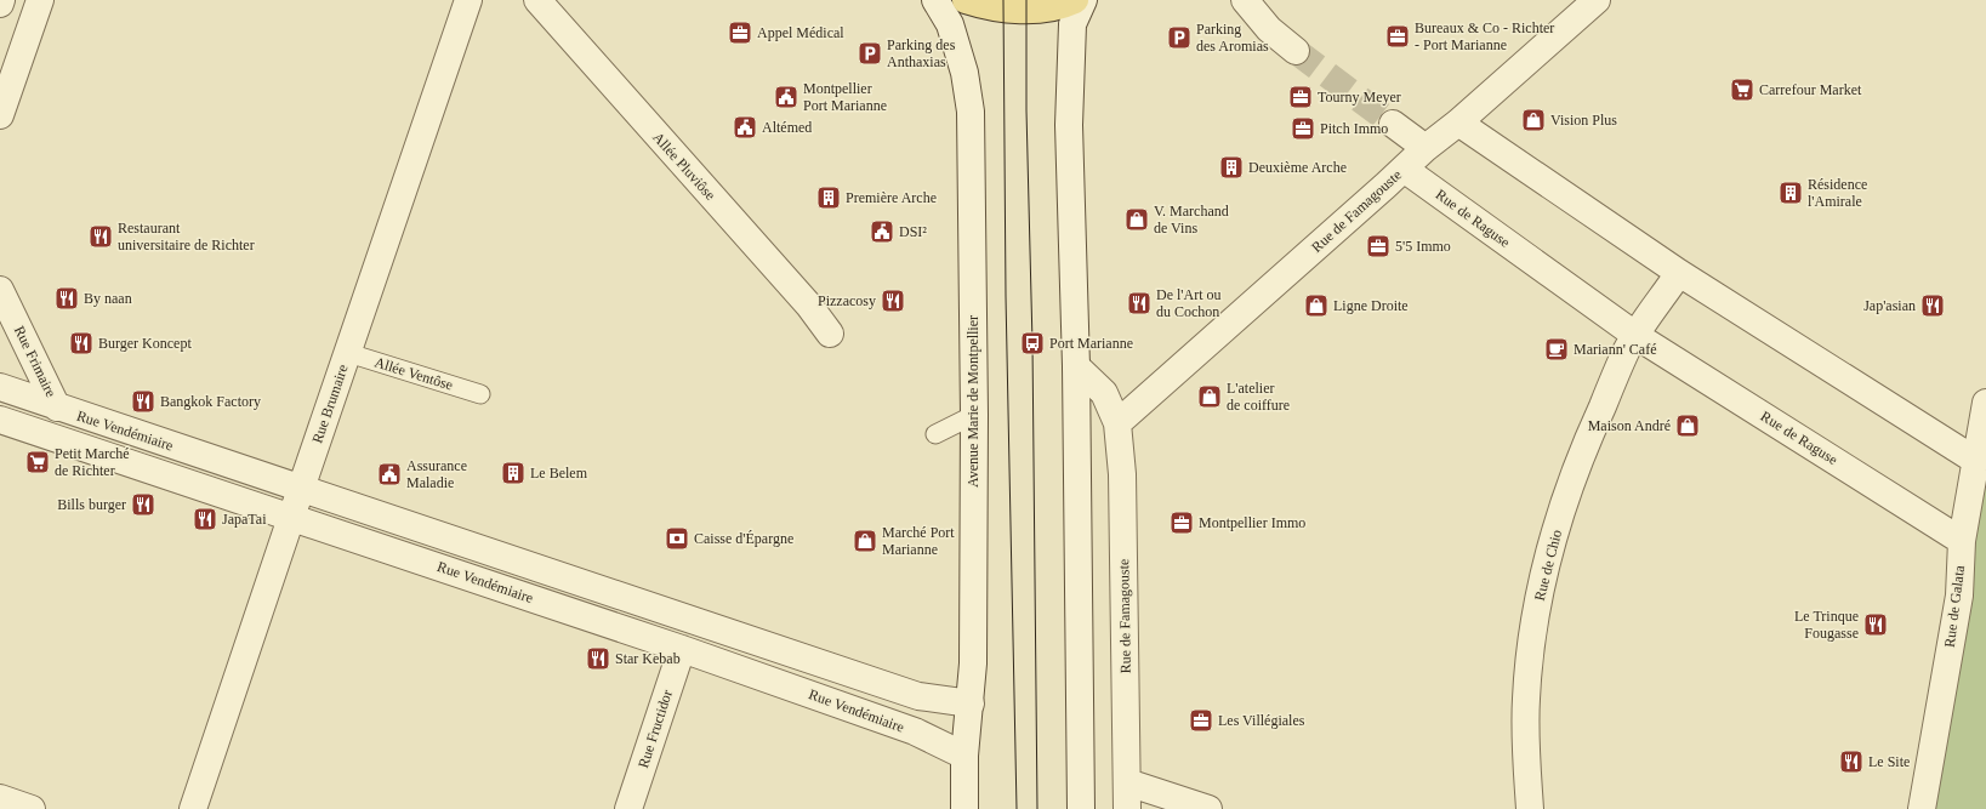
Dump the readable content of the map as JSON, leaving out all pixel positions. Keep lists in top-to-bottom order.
{
  "streets": {
    "street": [
      "Allée Pluviôse",
      "Rue de Famagouste",
      "Rue de Raguse",
      "Rue Frimaire",
      "Avenue Marie de Montpellier",
      "Rue Brumaire",
      "Rue Vendémiaire",
      "Rue de Chio",
      "Rue de Galata",
      "Rue Fructidor"
    ],
    "lane": ["Allée Ventôse"]
  },
  "crossings": [
    ["Rue de Famagouste", "Rue de Raguse"],
    ["Rue de Raguse", "Rue de Chio"],
    ["Rue de Raguse", "Rue de Galata"],
    ["Rue Frimaire", "Rue Vendémiaire"],
    ["Allée Ventôse", "Rue Brumaire"],
    ["Avenue Marie de Montpellier", "Rue Vendémiaire"],
    ["Rue Brumaire", "Rue Vendémiaire"],
    ["Rue Vendémiaire", "Rue Fructidor"]
  ],
  "places": {
    "office": [
      "Appel Médical",
      "Bureaux & Co - Richter - Port Marianne",
      "Tourny Meyer",
      "Pitch Immo",
      "5'5 Immo",
      "Montpellier Immo",
      "Les Villégiales"
    ],
    "parking": ["Parking des Aromias", "Parking des Anthaxias"],
    "supermarket": ["Carrefour Market", "Petit Marché de Richter"],
    "public building": [
      "Montpellier Port Marianne",
      "Altémed",
      "DSI²",
      "Assurance Maladie"
    ],
    "shop": [
      "Vision Plus",
      "V. Marchand de Vins",
      "Ligne Droite",
      "L'atelier de coiffure",
      "Maison André",
      "Marché Port Marianne"
    ],
    "building": [
      "Deuxième Arche",
      "Résidence l'Amirale",
      "Première Arche",
      "Le Belem"
    ],
    "restaurant": [
      "Restaurant universitaire de Richter",
      "By naan",
      "Pizzacosy",
      "De l'Art ou du Cochon",
      "Jap'asian",
      "Burger Koncept",
      "Bangkok Factory",
      "Bills burger",
      "JapaTai",
      "Le Trinque Fougasse",
      "Star Kebab",
      "Le Site"
    ],
    "bus stop": ["Port Marianne"],
    "cafe": ["Mariann' Café"],
    "bank": ["Caisse d'Épargne"]
  }
}
